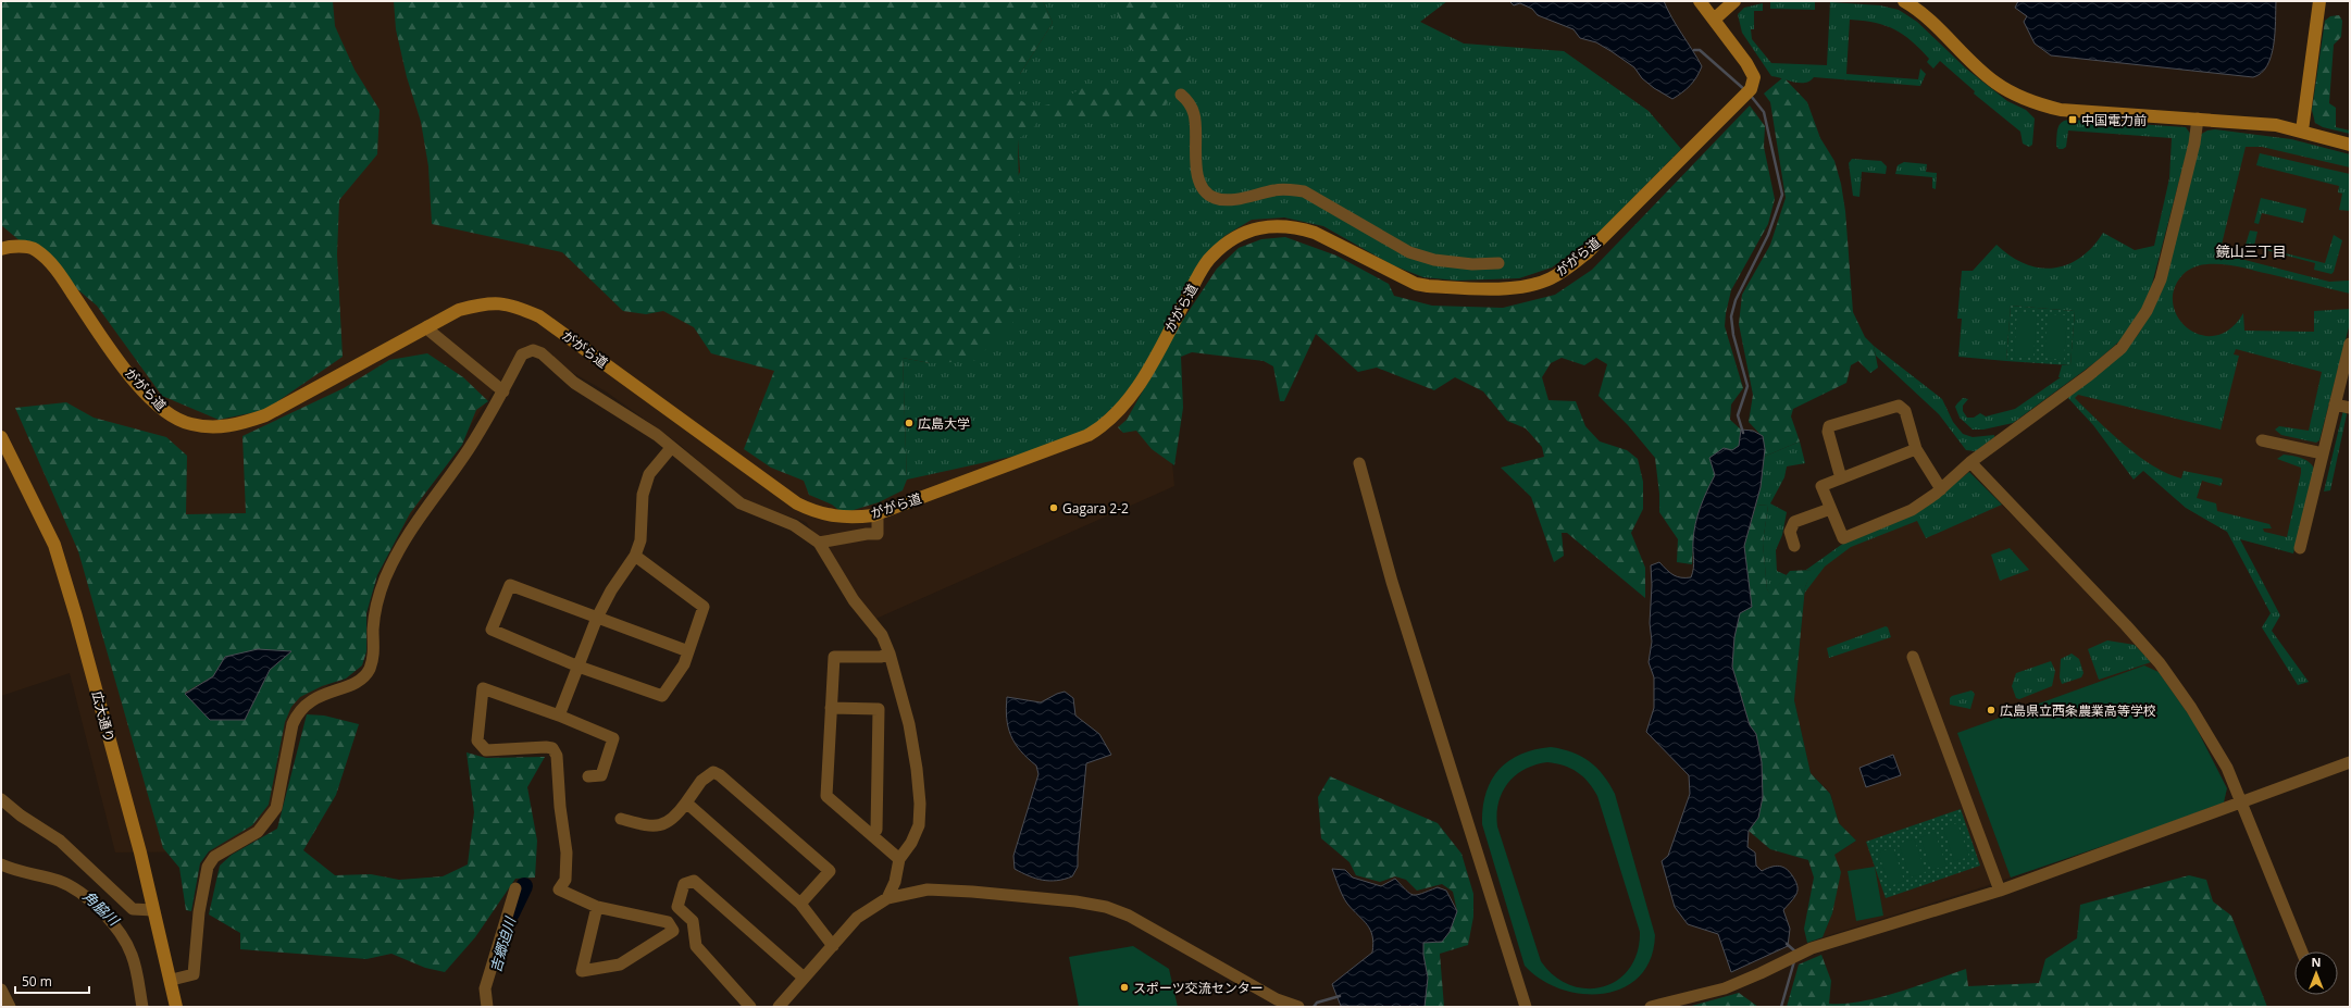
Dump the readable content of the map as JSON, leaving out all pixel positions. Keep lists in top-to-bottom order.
{
  "streets": {
    "street": ["ががら道", "広大通り"]
  },
  "districts": ["鏡山三丁目"],
  "water": ["角脇川", "吉郷迫川"],
  "places": {
    "transit": ["中国電力前"],
    "other": [
      "広島大学",
      "Gagara 2-2",
      "広島県立西条農業高等学校",
      "スポーツ交流センター"
    ]
  },
  "scale_bar": "50 m",
  "north": "top"
}
